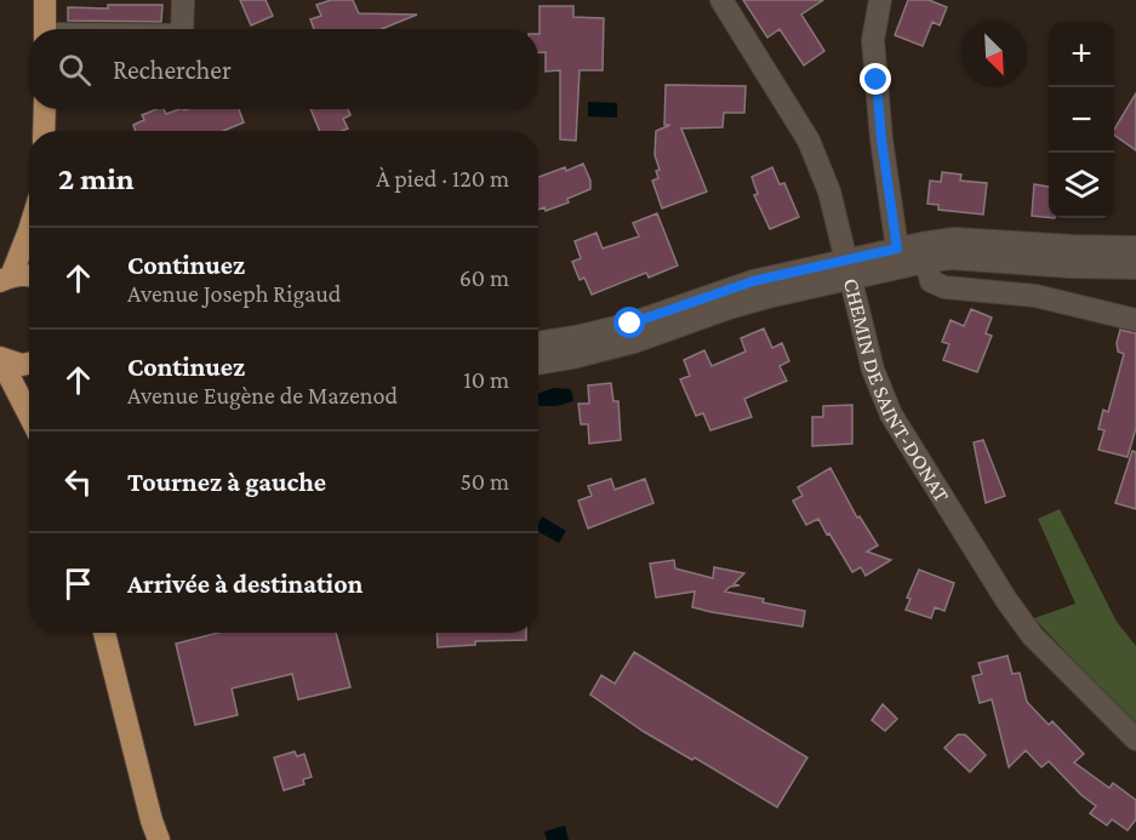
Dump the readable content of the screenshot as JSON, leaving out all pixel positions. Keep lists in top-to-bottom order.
{
  "streets": {
    "street": ["CHEMIN DE SAINT-DONAT"]
  },
  "north": "bottom right",
  "page": {
    "map_buttons": ["+", "−"],
    "search": "Rechercher",
    "heading": ["2 min", "À pied · 120 m"],
    "list": [
      ["Continuez", "Avenue Joseph Rigaud", "60 m"],
      ["Continuez", "Avenue Eugène de Mazenod", "10 m"],
      ["Tournez à gauche", "50 m"],
      "Arrivée à destination"
    ]
  }
}
